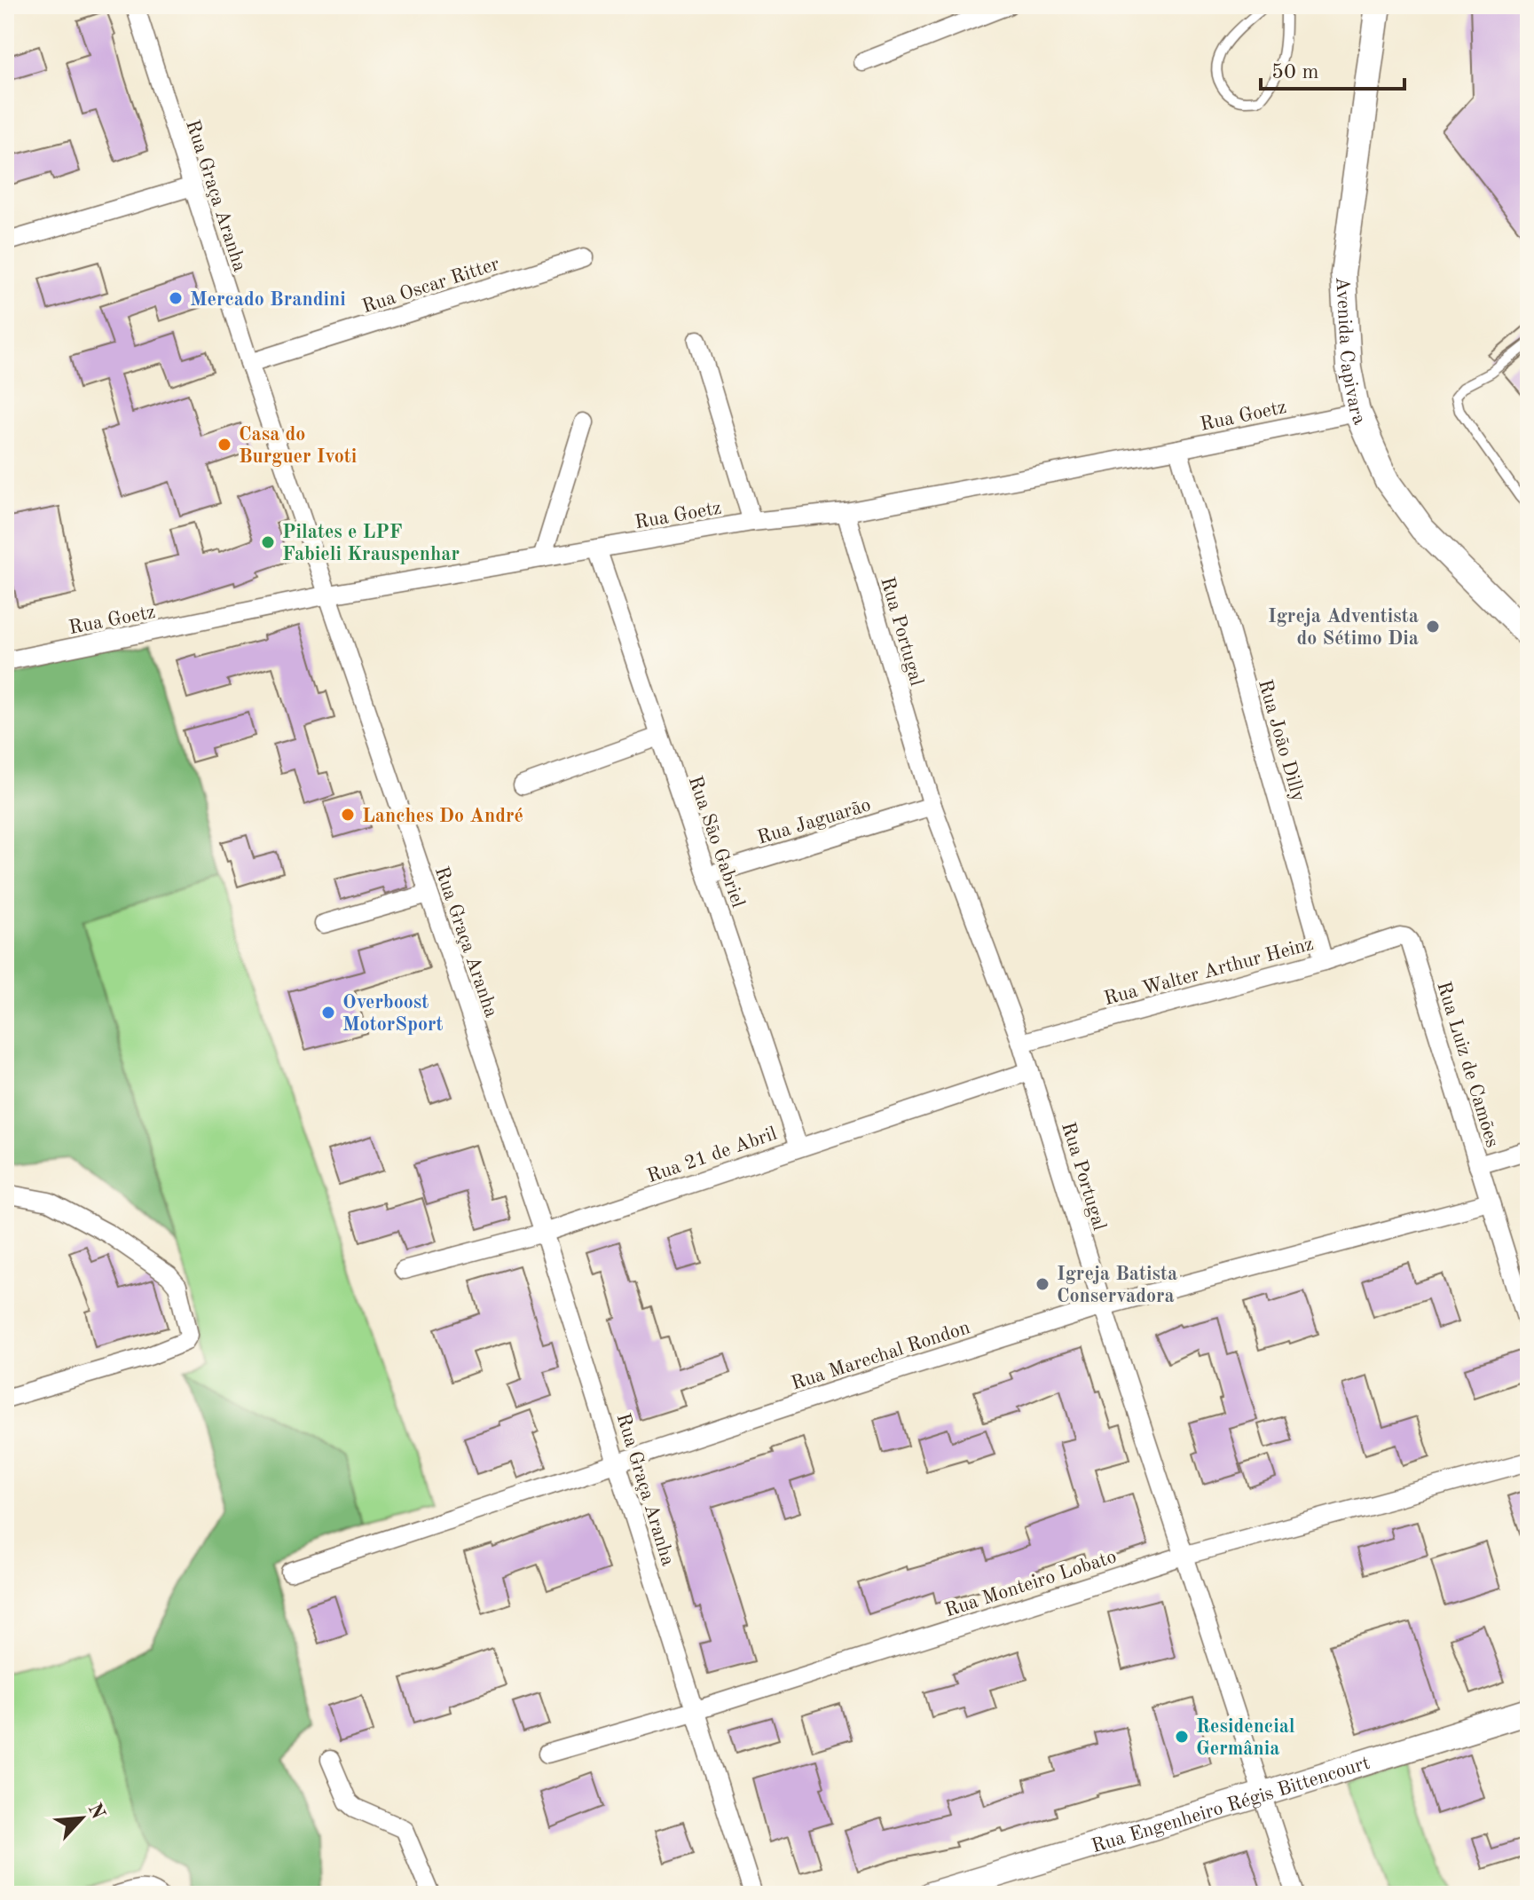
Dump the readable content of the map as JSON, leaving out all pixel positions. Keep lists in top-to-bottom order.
{
  "streets": {
    "main road": ["Avenida Capivara", "Rua Engenheiro Régis Bittencourt"],
    "street": [
      "Rua Graça Aranha",
      "Rua Oscar Ritter",
      "Rua Goetz",
      "Rua Portugal",
      "Rua João Dilly",
      "Rua Jaguarão",
      "Rua São Gabriel",
      "Rua Walter Arthur Heinz",
      "Rua Luiz de Camões",
      "Rua 21 de Abril",
      "Rua Marechal Rondon",
      "Rua Monteiro Lobato"
    ]
  },
  "crossings": [
    ["Rua Graça Aranha", "Rua Oscar Ritter"],
    ["Rua Graça Aranha", "Rua Goetz"],
    ["Rua Graça Aranha", "Rua 21 de Abril"],
    ["Rua Graça Aranha", "Rua Marechal Rondon"],
    ["Rua Graça Aranha", "Rua Monteiro Lobato"],
    ["Avenida Capivara", "Rua Goetz"],
    ["Rua Goetz", "Rua Portugal"],
    ["Rua Goetz", "Rua João Dilly"],
    ["Rua Goetz", "Rua São Gabriel"],
    ["Rua Portugal", "Rua Jaguarão"],
    ["Rua Portugal", "Rua Walter Arthur Heinz"],
    ["Rua Portugal", "Rua 21 de Abril"],
    ["Rua Portugal", "Rua Marechal Rondon"],
    ["Rua Portugal", "Rua Monteiro Lobato"],
    ["Rua Portugal", "Rua Engenheiro Régis Bittencourt"],
    ["Rua João Dilly", "Rua Walter Arthur Heinz"],
    ["Rua Jaguarão", "Rua São Gabriel"],
    ["Rua São Gabriel", "Rua 21 de Abril"],
    ["Rua Walter Arthur Heinz", "Rua Luiz de Camões"],
    ["Rua Luiz de Camões", "Rua Marechal Rondon"]
  ],
  "places": [
    "Mercado Brandini",
    "Casa do Burguer Ivoti",
    "Pilates e LPF Fabieli Krauspenhar",
    "Igreja Adventista do Sétimo Dia",
    "Lanches Do André",
    "Overboost MotorSport",
    "Igreja Batista Conservadora",
    "Residencial Germânia"
  ],
  "scale_bar": "50 m",
  "north": "top right"
}
